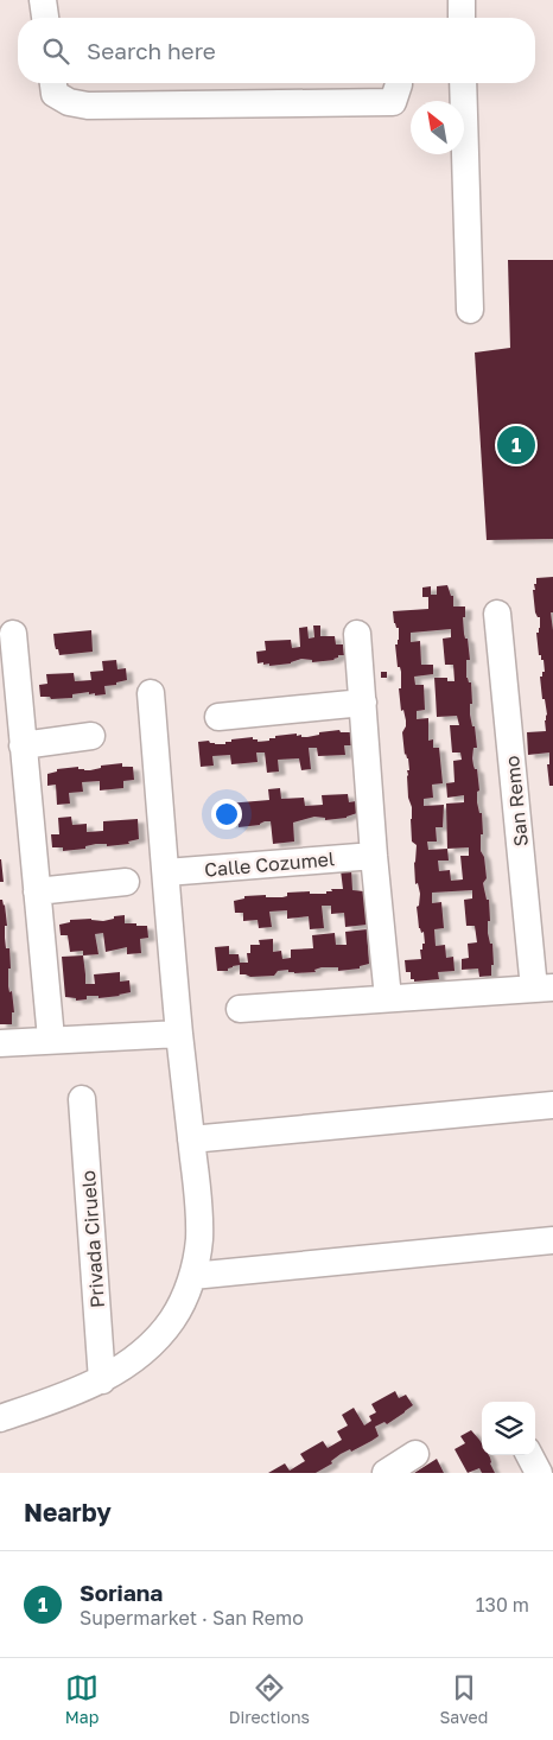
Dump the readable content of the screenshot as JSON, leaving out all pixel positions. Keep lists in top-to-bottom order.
{
  "streets": {
    "street": ["San Remo", "Calle Cozumel", "Privada Ciruelo"]
  },
  "north": "top left",
  "page": {
    "search": "Search here",
    "pins": "1",
    "heading": "Nearby",
    "list": [
      {
        "mark": "1",
        "name": "Soriana",
        "note": "Supermarket · San Remo",
        "value": "130 m"
      }
    ],
    "nav": ["Map", "Directions", "Saved"]
  }
}
